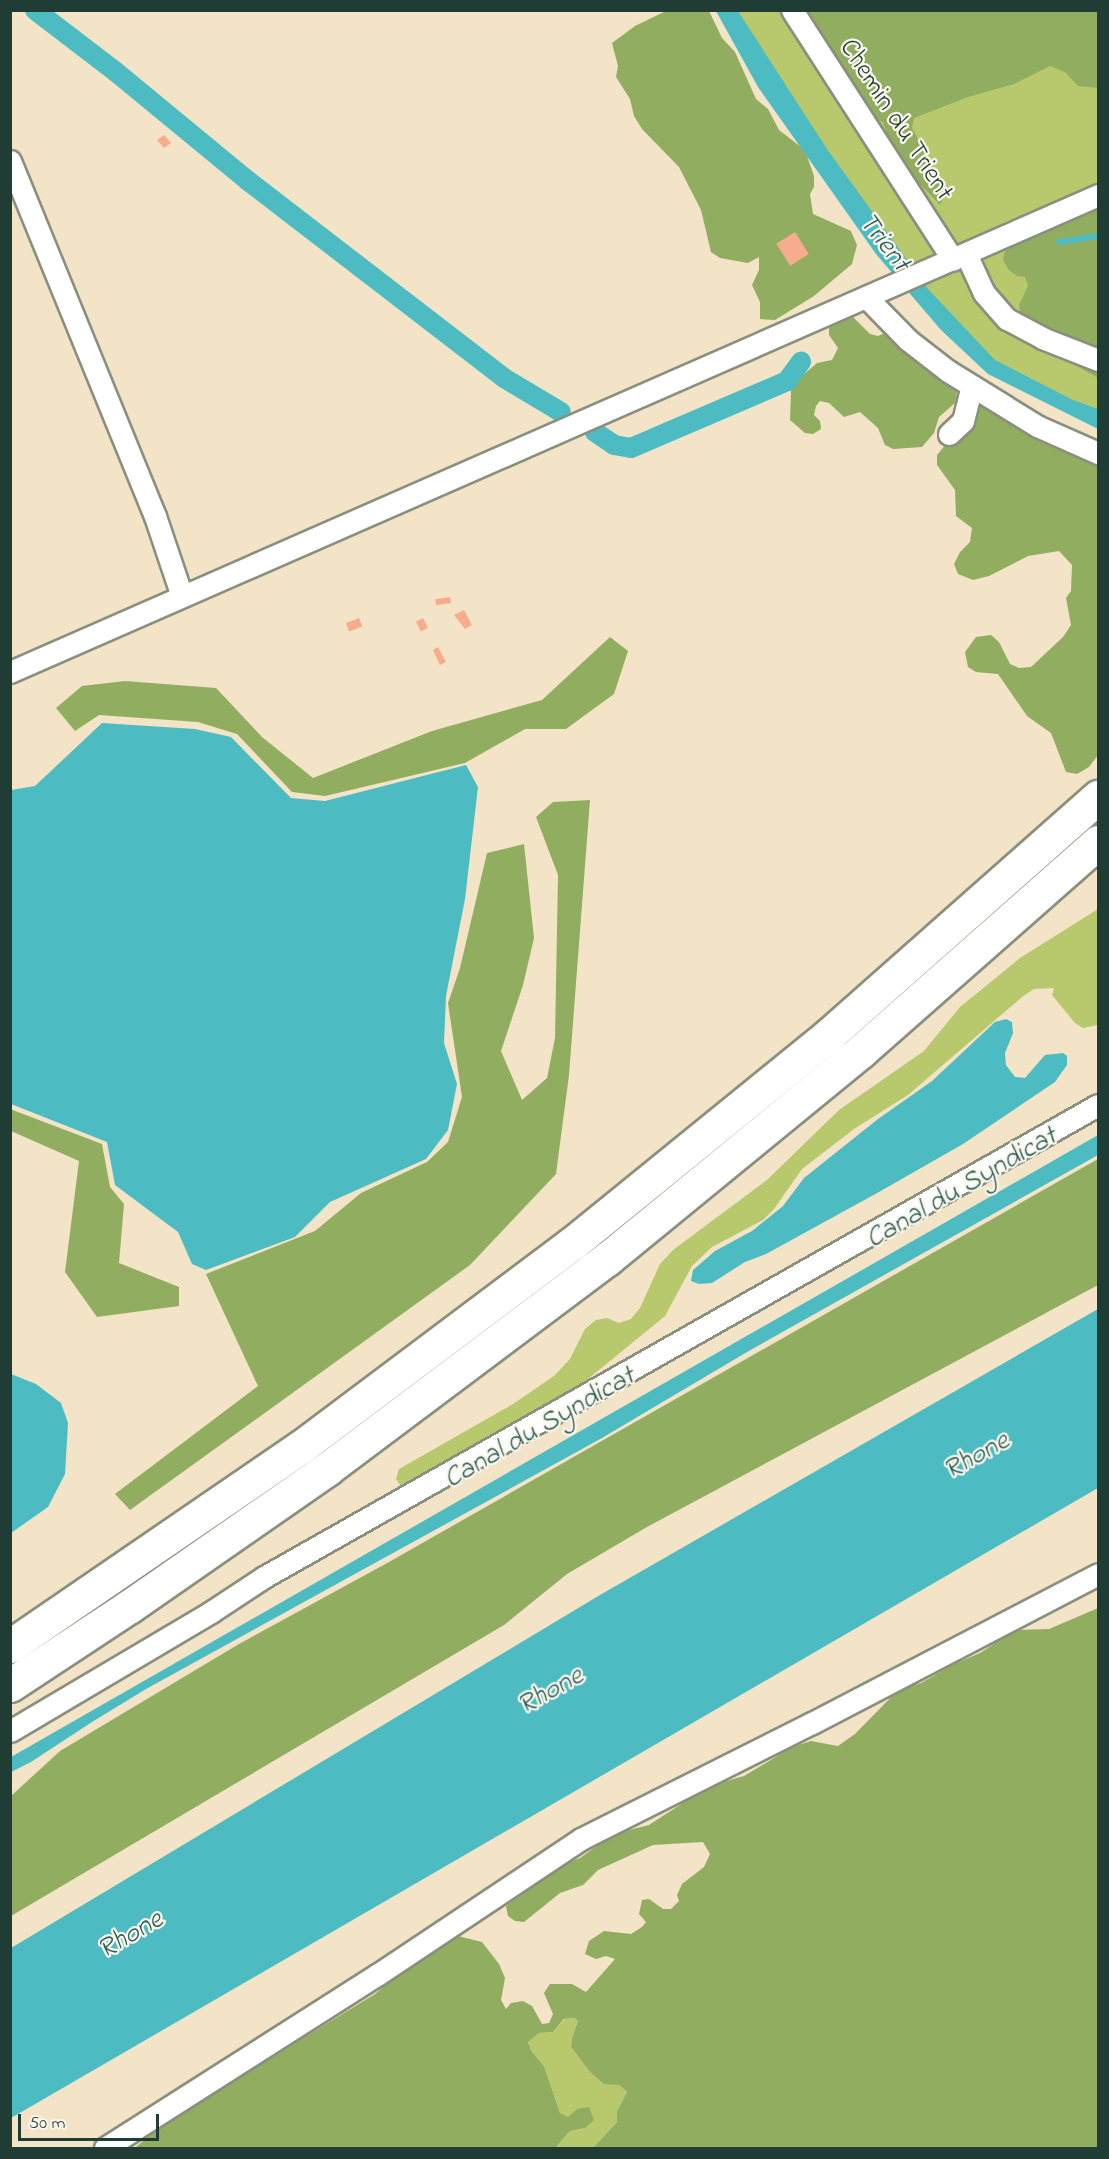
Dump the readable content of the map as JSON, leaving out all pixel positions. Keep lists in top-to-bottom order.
{
  "streets": {
    "street": ["Chemin du Trient"]
  },
  "water": ["Trient", "Canal du Syndicat", "Rhone"],
  "scale_bar": "50 m"
}
